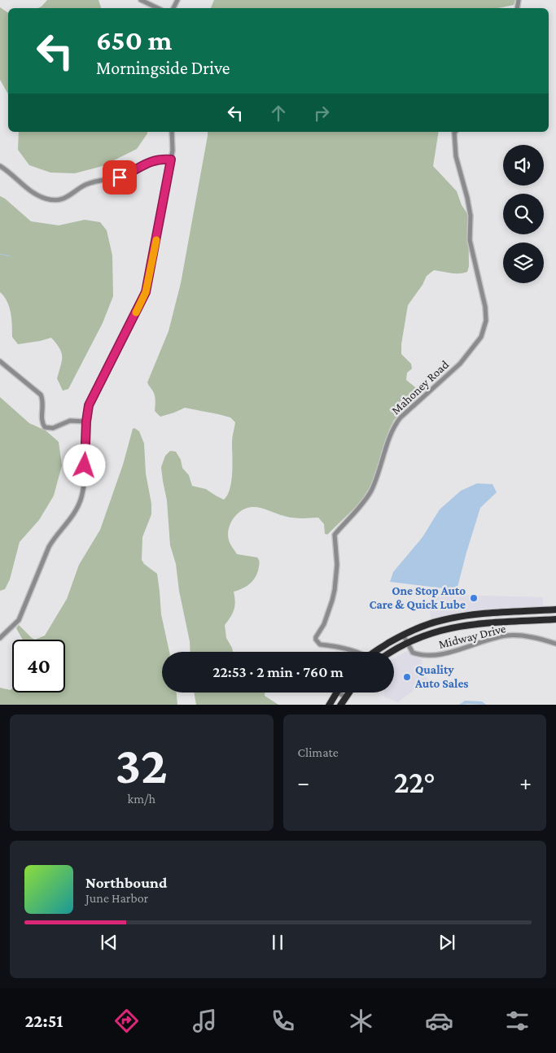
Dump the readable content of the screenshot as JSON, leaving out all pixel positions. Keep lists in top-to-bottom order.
{
  "streets": {
    "street": ["Mahoney Road", "Midway Drive"]
  },
  "places": ["One Stop Auto Care & Quick Lube", "Quality Auto Sales"],
  "page": {
    "turn": ["650 m", "Morningside Drive"],
    "limit": "40",
    "trip": "22:53 · 2 min · 760 m",
    "tile": [
      ["32", "km/h"],
      "Climate"
    ],
    "heat": ["−", "22°", "+"],
    "song": ["Northbound", "June Harbor"],
    "tabs": "22:51"
  }
}
